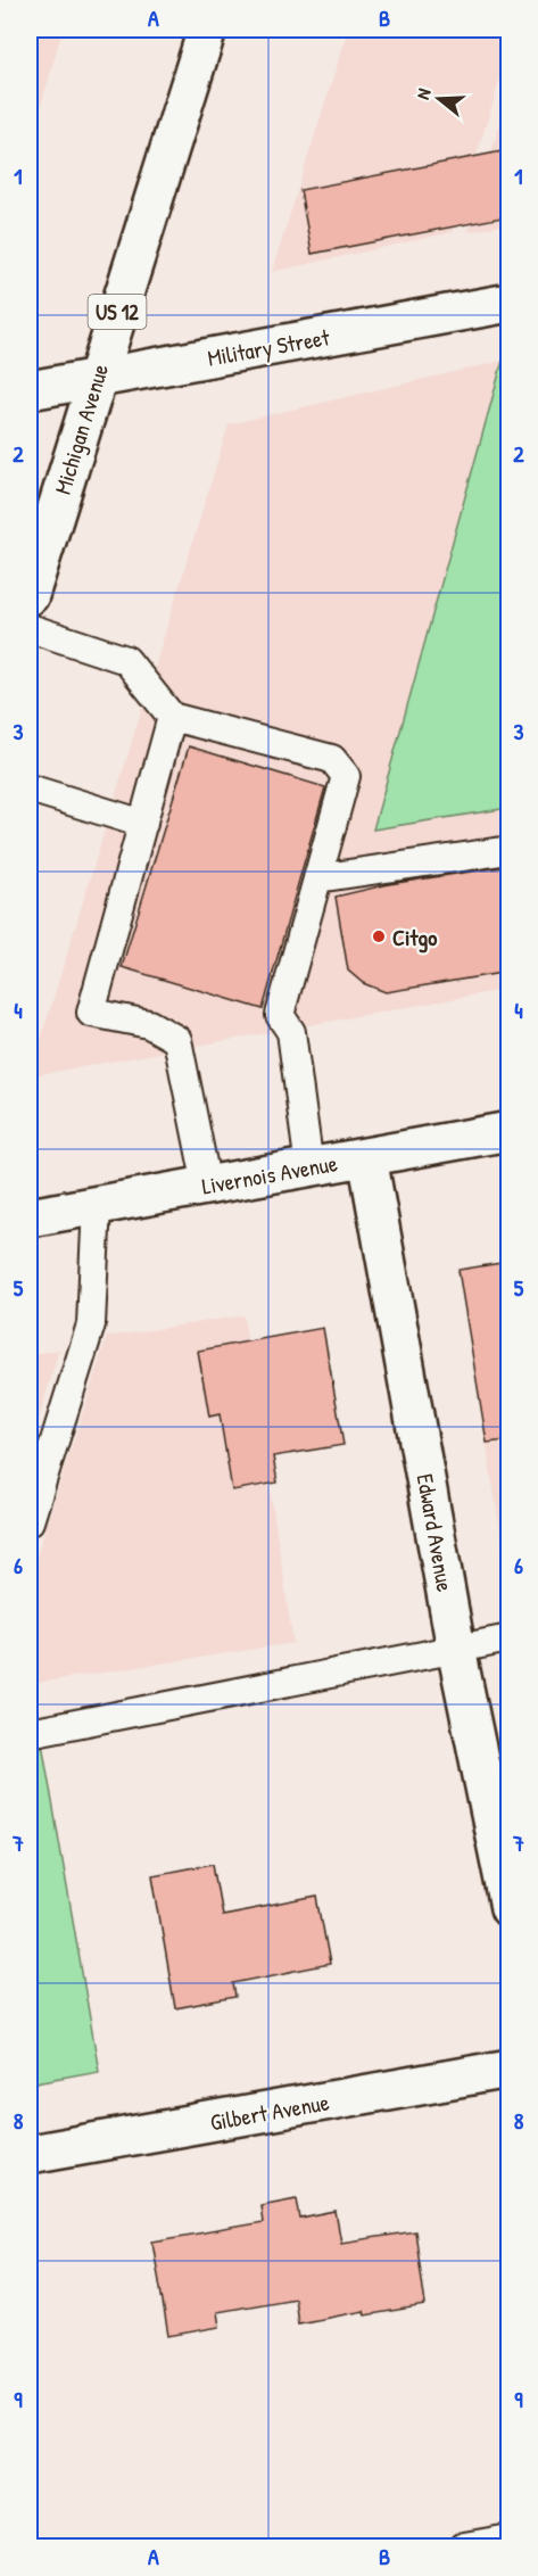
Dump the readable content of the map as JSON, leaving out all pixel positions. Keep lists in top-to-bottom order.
{
  "streets": {
    "street": [
      "US 12",
      "Military Street",
      "Michigan Avenue",
      "Livernois Avenue",
      "Edward Avenue",
      "Gilbert Avenue"
    ]
  },
  "crossings": [
    ["Military Street", "Michigan Avenue"],
    ["Livernois Avenue", "Edward Avenue"]
  ],
  "places": ["Citgo"],
  "north": "left",
  "grid": {
    "columns": ["A", "B"],
    "rows": [
      "1",
      "2",
      "3",
      "4",
      "5",
      "6",
      "7",
      "8",
      "9"
    ]
  }
}
